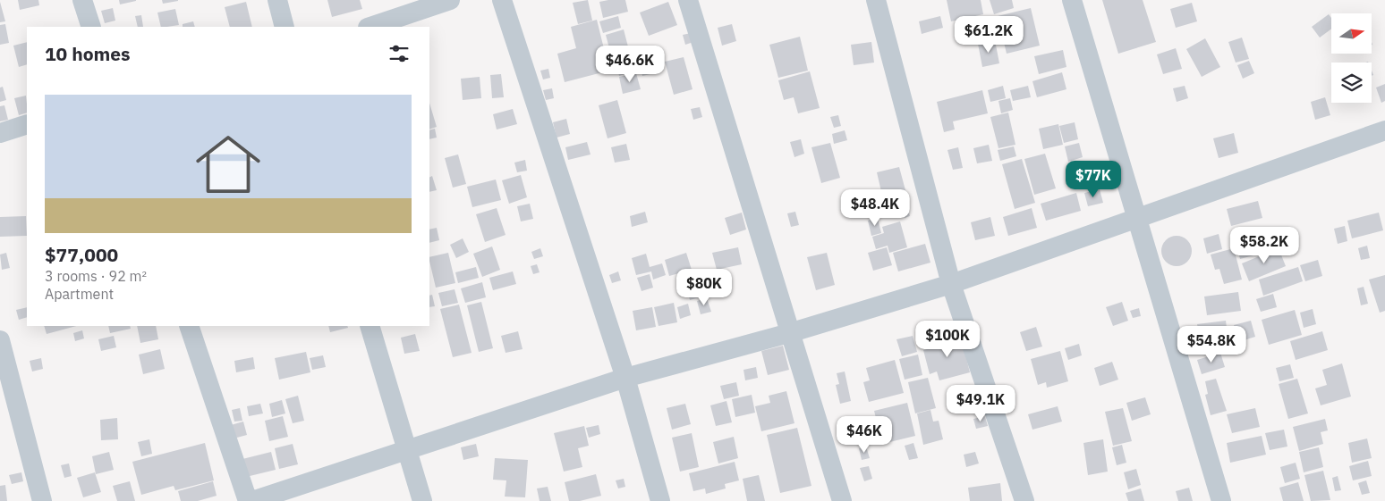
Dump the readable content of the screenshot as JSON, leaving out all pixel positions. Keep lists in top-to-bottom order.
{
  "north": "right",
  "page": {
    "price": [
      "$61.2K",
      "$46.6K",
      "$77K",
      "$48.4K",
      "$58.2K",
      "$80K",
      "$100K",
      "$54.8K",
      "$49.1K",
      "$46K"
    ],
    "heading": "10 homes",
    "list": [
      {
        "name": "$77,000",
        "note": "3 rooms · 92 m² · Apartment"
      }
    ]
  }
}
